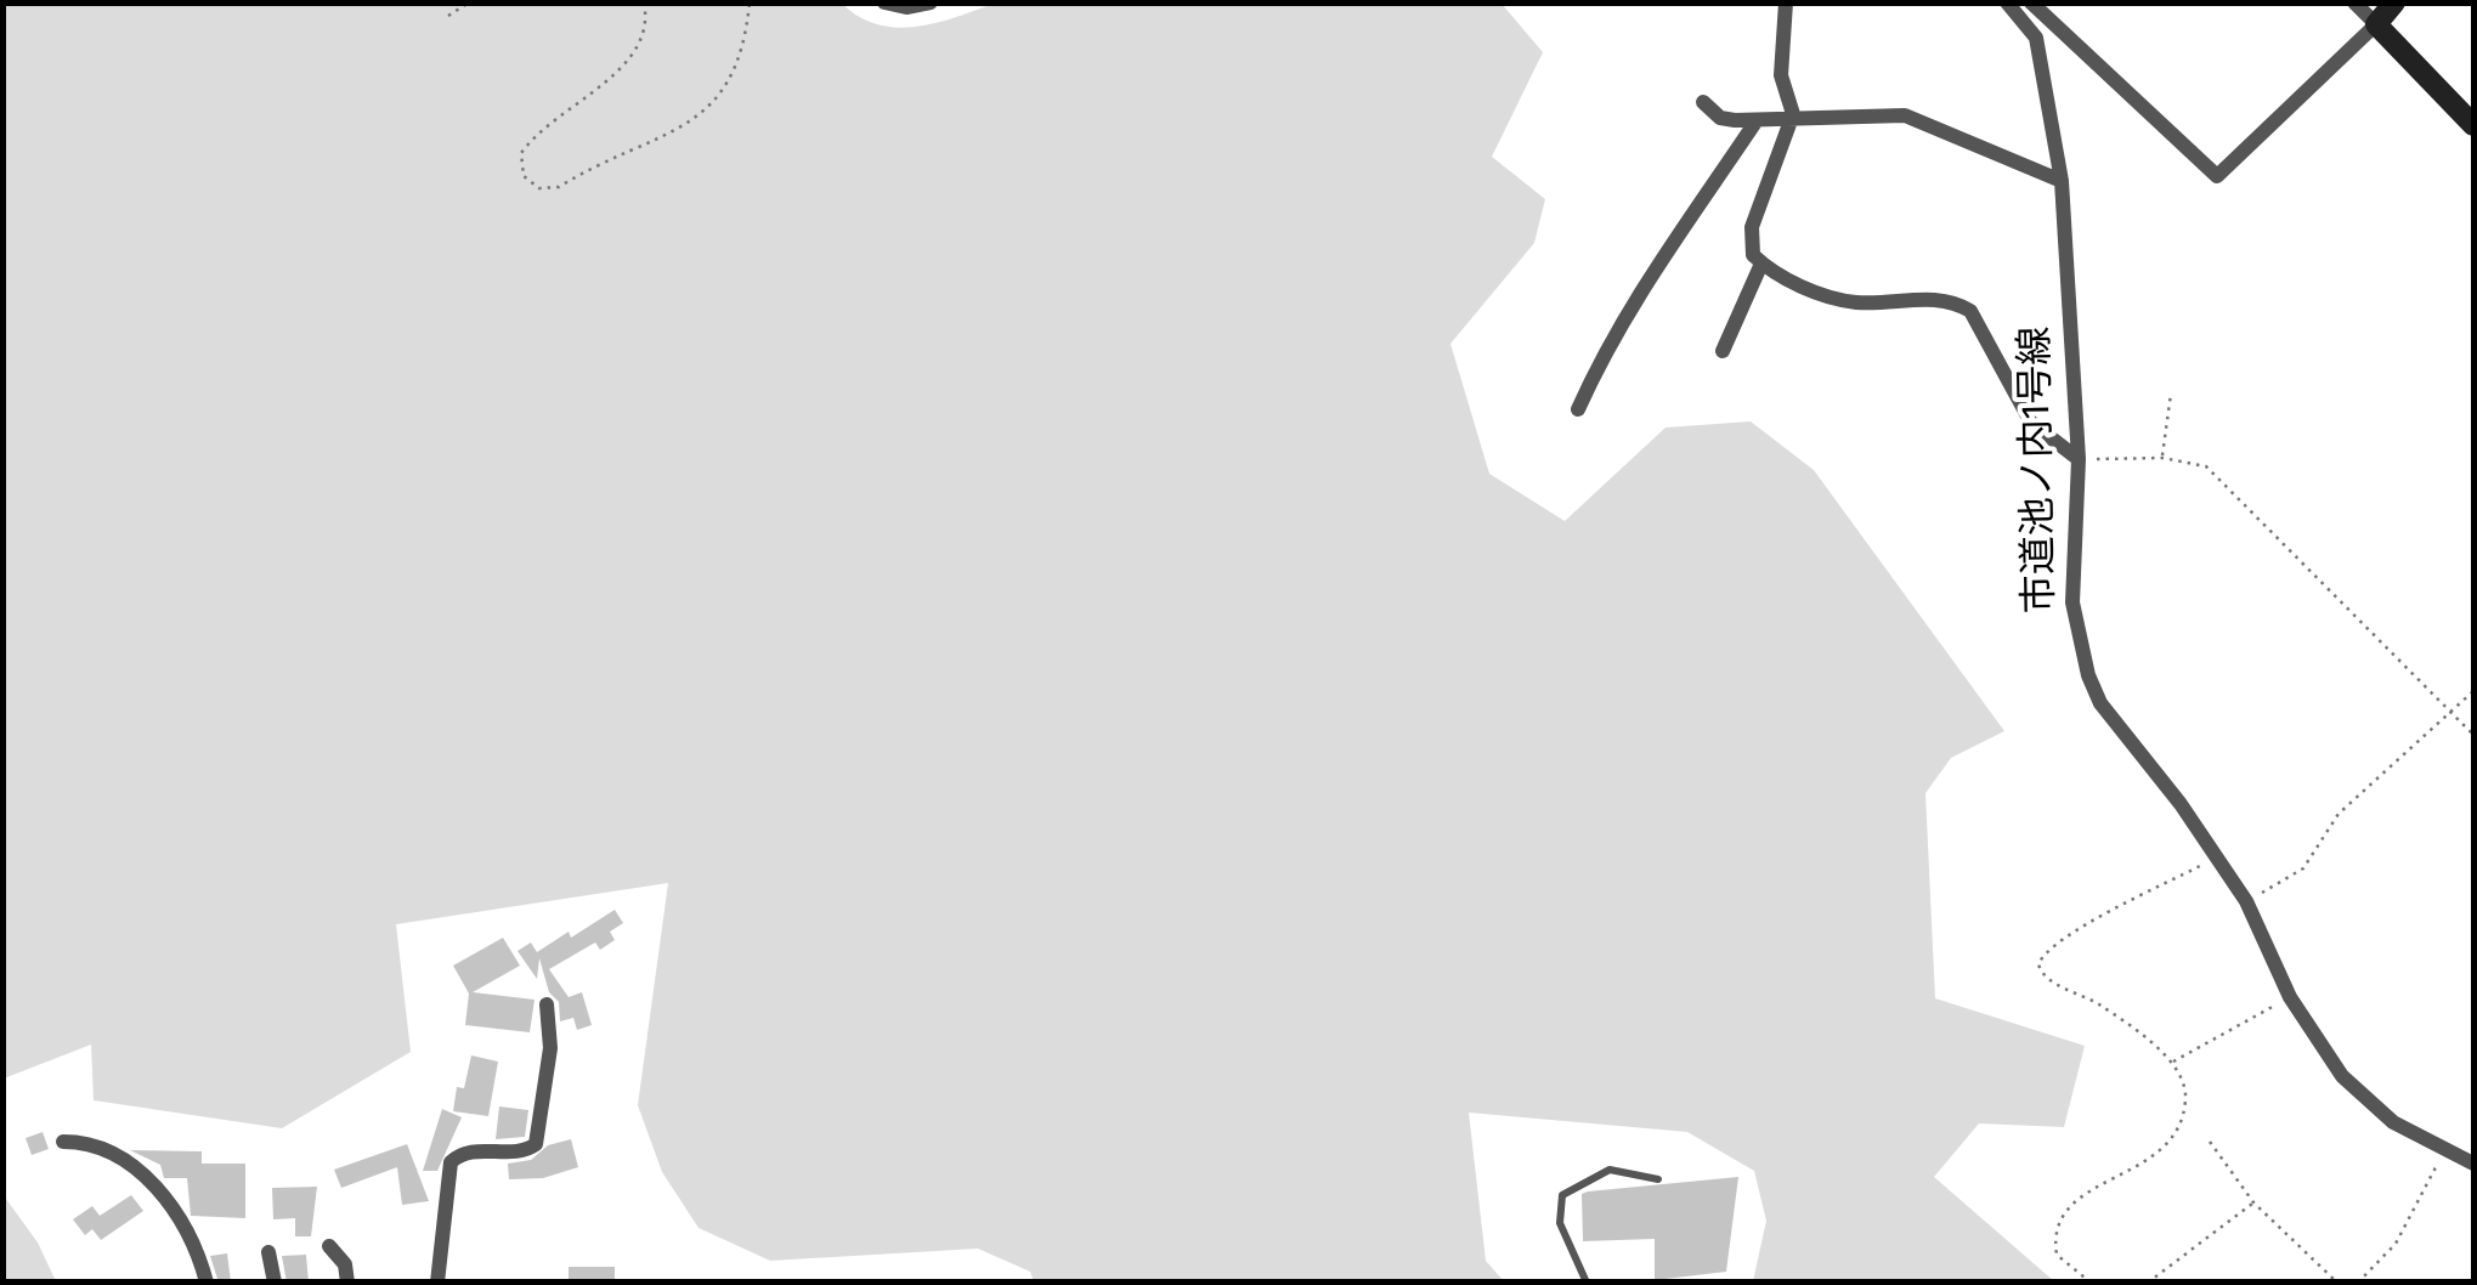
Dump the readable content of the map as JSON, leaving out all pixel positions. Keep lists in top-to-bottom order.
{
  "streets": {
    "street": ["市道池ノ内1号線"]
  }
}
